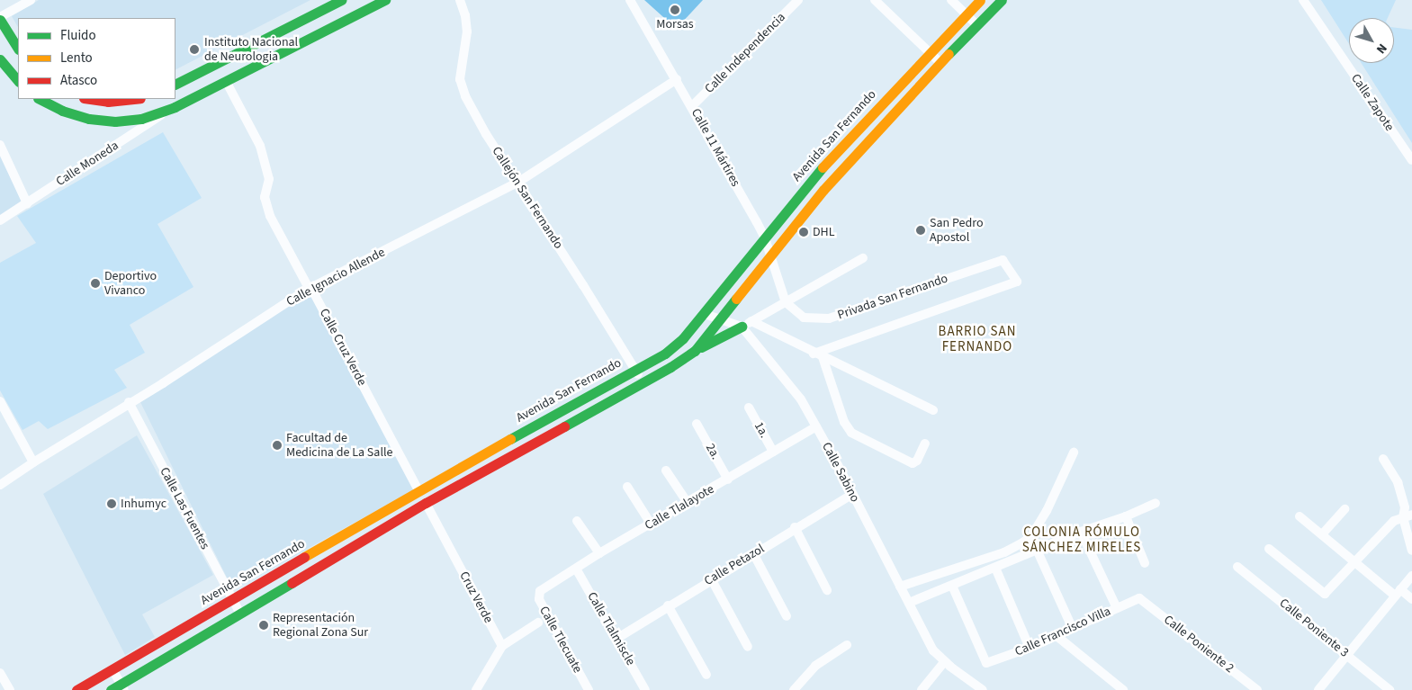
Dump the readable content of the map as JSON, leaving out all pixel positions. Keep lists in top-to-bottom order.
{
  "streets": {
    "main road": ["Avenida San Fernando"],
    "street": [
      "Calle Independencia",
      "Calle Zapote",
      "Calle 11 Mártires",
      "Calle Moneda",
      "Callejón San Fernando",
      "Calle Ignacio Allende",
      "Privada San Fernando",
      "Calle Cruz Verde",
      "1a.",
      "2a.",
      "Calle Sabino",
      "Calle Tlalayote",
      "Calle Las Fuentes",
      "Calle Petazol",
      "Cruz Verde",
      "Calle Poniente 3",
      "Calle Tlalmiscle",
      "Calle Francisco Villa",
      "Calle Tlecuate",
      "Calle Poniente 2"
    ]
  },
  "crossings": [
    ["Calle Independencia", "Calle 11 Mártires"],
    ["Avenida San Fernando", "Calle 11 Mártires"],
    ["Avenida San Fernando", "Callejón San Fernando"],
    ["Avenida San Fernando", "Calle Cruz Verde"],
    ["Avenida San Fernando", "Calle Las Fuentes"],
    ["Calle 11 Mártires", "Calle Ignacio Allende"],
    ["Calle 11 Mártires", "Privada San Fernando"],
    ["Callejón San Fernando", "Calle Ignacio Allende"],
    ["Calle Ignacio Allende", "Calle Cruz Verde"],
    ["Calle Ignacio Allende", "Calle Las Fuentes"],
    ["1a.", "Calle Tlalayote"],
    ["2a.", "Calle Tlalayote"],
    ["Calle Sabino", "Calle Tlalayote"],
    ["Calle Sabino", "Calle Petazol"],
    ["Calle Tlalayote", "Calle Tlalmiscle"],
    ["Calle Tlalayote", "Calle Tlecuate"],
    ["Calle Petazol", "Calle Tlalmiscle"],
    ["Calle Francisco Villa", "Calle Poniente 2"]
  ],
  "districts": ["BARRIO SAN FERNANDO", "COLONIA RÓMULO SÁNCHEZ MIRELES"],
  "places": [
    "Morsas",
    "Instituto Nacional de Neurologia",
    "San Pedro Apostol",
    "DHL",
    "Deportivo Vivanco",
    "Facultad de Medicina de La Salle",
    "Inhumyc",
    "Representación Regional Zona Sur"
  ],
  "legend": ["Fluido", "Lento", "Atasco"],
  "north": "bottom right"
}
